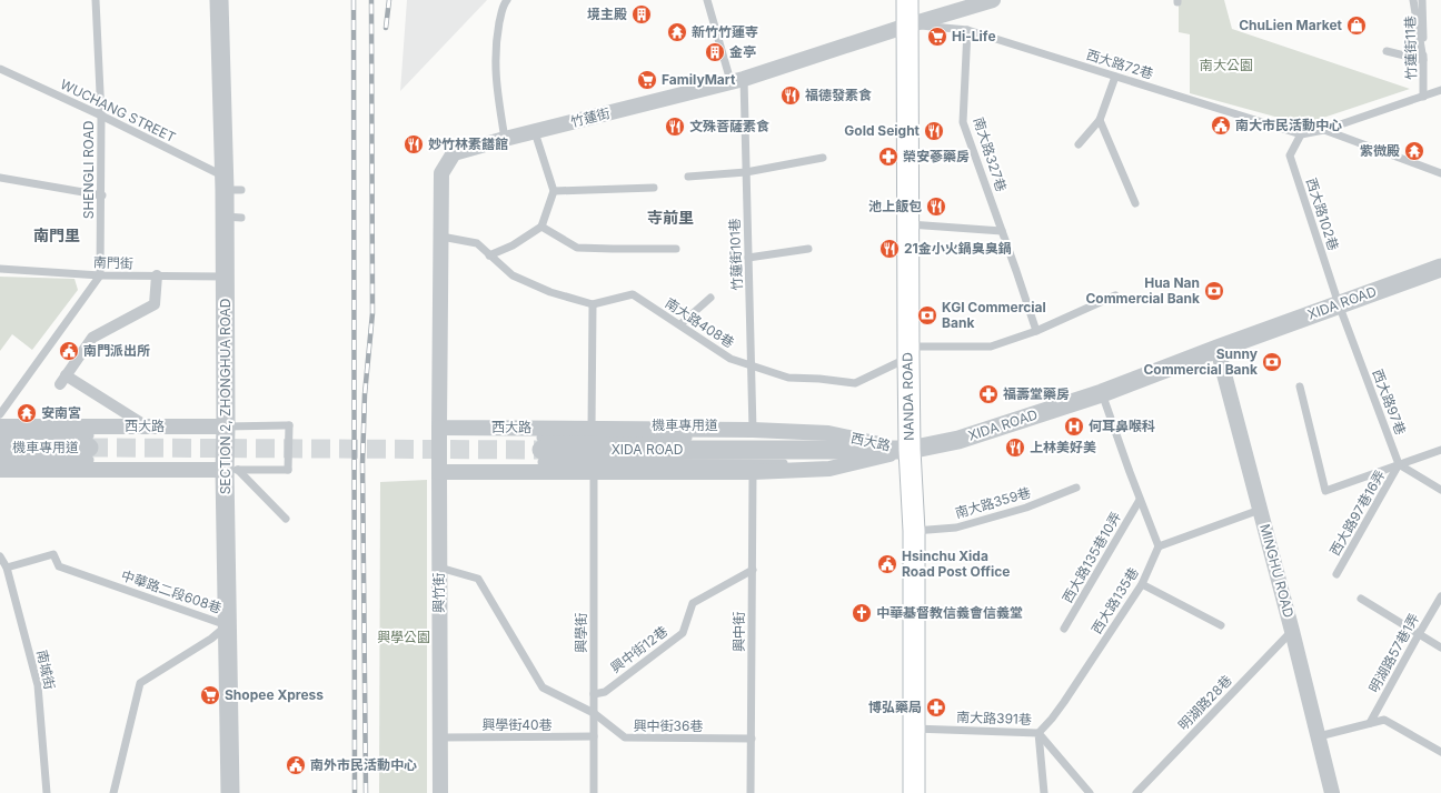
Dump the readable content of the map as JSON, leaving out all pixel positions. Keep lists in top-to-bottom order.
{
  "streets": {
    "main road": ["NANDA ROAD"],
    "street": [
      "竹蓮街",
      "XIDA ROAD",
      "SECTION 2, ZHONGHUA ROAD",
      "西大路",
      "MINGHU ROAD",
      "興竹街"
    ],
    "lane": [
      "竹蓮街11巷",
      "西大路72巷",
      "WUCHANG STREET",
      "南大路327巷",
      "SHENGLI ROAD",
      "西大路102巷",
      "竹蓮街101巷",
      "南門街",
      "南大路408巷",
      "西大路97巷",
      "機車專用道",
      "南大路359巷",
      "西大路97巷16弄",
      "西大路135巷10弄",
      "中華路二段608巷",
      "西大路135巷",
      "興中街",
      "興學街",
      "興中街12巷",
      "明湖路57巷1弄",
      "南城街",
      "明湖路28巷",
      "南大路391巷",
      "興學街40巷",
      "興中街36巷"
    ]
  },
  "crossings": [
    ["竹蓮街11巷", "西大路72巷"],
    ["西大路72巷", "竹蓮街"],
    ["西大路72巷", "南大路327巷"],
    ["西大路72巷", "西大路102巷"],
    ["西大路72巷", "NANDA ROAD"],
    ["WUCHANG STREET", "SHENGLI ROAD"],
    ["WUCHANG STREET", "SECTION 2, ZHONGHUA ROAD"],
    ["竹蓮街", "竹蓮街101巷"],
    ["竹蓮街", "NANDA ROAD"],
    ["竹蓮街", "西大路"],
    ["竹蓮街", "興竹街"],
    ["SHENGLI ROAD", "南門街"],
    ["西大路102巷", "XIDA ROAD"],
    ["西大路102巷", "西大路97巷"],
    ["竹蓮街101巷", "南大路408巷"],
    ["竹蓮街101巷", "西大路"],
    ["南門街", "SECTION 2, ZHONGHUA ROAD"],
    ["XIDA ROAD", "NANDA ROAD"],
    ["XIDA ROAD", "西大路97巷"],
    ["XIDA ROAD", "機車專用道"],
    ["XIDA ROAD", "西大路"],
    ["XIDA ROAD", "MINGHU ROAD"],
    ["南大路408巷", "NANDA ROAD"],
    ["SECTION 2, ZHONGHUA ROAD", "西大路"],
    ["NANDA ROAD", "西大路"],
    ["NANDA ROAD", "南大路359巷"],
    ["NANDA ROAD", "南大路391巷"],
    ["西大路97巷", "西大路97巷16弄"],
    ["機車專用道", "西大路"],
    ["西大路", "興竹街"],
    ["西大路", "興中街"],
    ["西大路", "興學街"],
    ["MINGHU ROAD", "明湖路28巷"],
    ["中華路二段608巷", "南城街"],
    ["興竹街", "興學街40巷"],
    ["興竹街", "興中街36巷"],
    ["西大路135巷", "南大路391巷"],
    ["興中街", "興中街12巷"],
    ["興中街", "興中街36巷"],
    ["興學街", "興中街12巷"],
    ["興學街", "興學街40巷"],
    ["興學街", "興中街36巷"]
  ],
  "districts": ["寺前里", "南門里"],
  "parks": ["南大公園", "興學公園"],
  "places": {
    "building": ["境主殿", "金亭"],
    "shop": ["ChuLien Market"],
    "temple": ["新竹竹蓮寺", "紫微殿", "安南宮"],
    "supermarket": ["Hi-Life", "FamilyMart", "Shopee Xpress"],
    "restaurant": [
      "福德發素食",
      "文殊菩薩素食",
      "Gold Seight",
      "妙竹林素饍館",
      "池上飯包",
      "21金小火鍋臭臭鍋",
      "上林美好美"
    ],
    "public building": [
      "南大市民活動中心",
      "南門派出所",
      "Hsinchu Xida Road Post Office",
      "南外市民活動中心"
    ],
    "pharmacy": ["榮安蔘藥房", "福壽堂藥房", "博弘藥局"],
    "bank": ["Hua Nan Commercial Bank", "KGI Commercial Bank", "Sunny Commercial Bank"],
    "hospital": ["何耳鼻喉科"],
    "church": ["中華基督教信義會信義堂"]
  }
}
